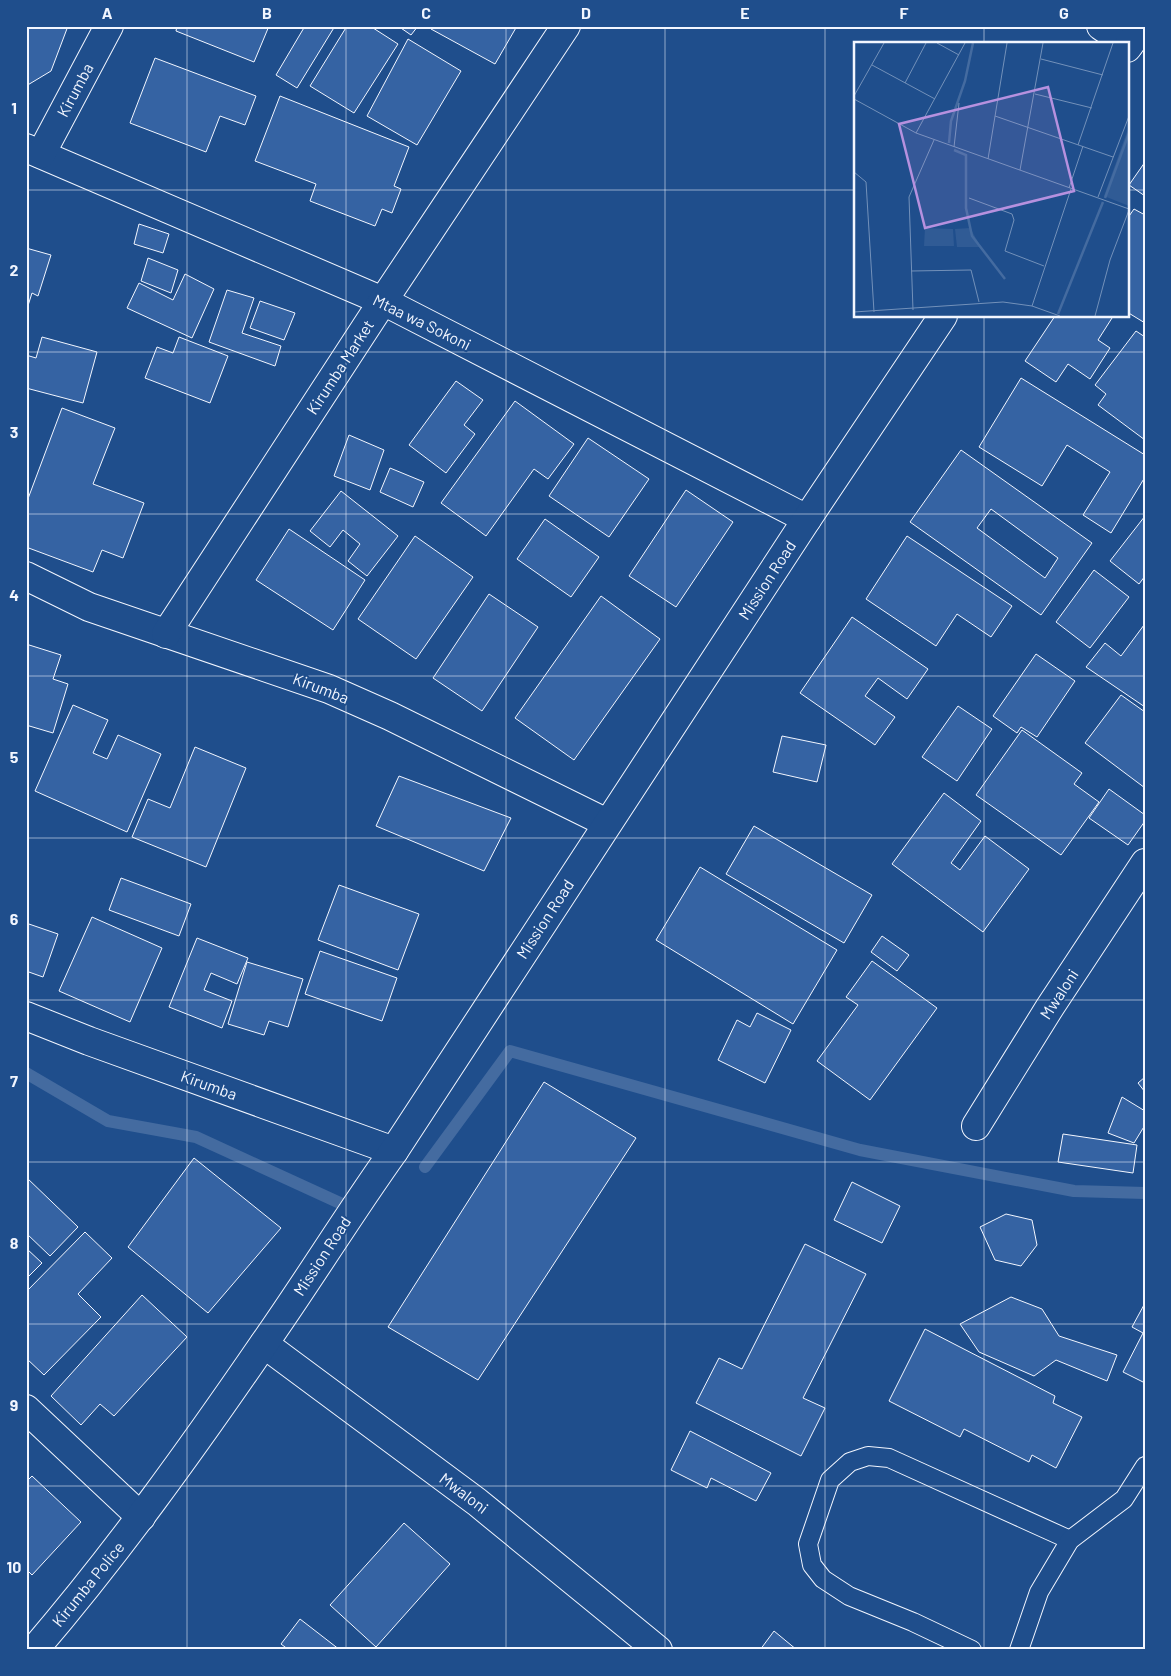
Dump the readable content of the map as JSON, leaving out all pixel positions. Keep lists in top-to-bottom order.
{
  "streets": {
    "street": [
      "Kirumba",
      "Mtaa wa Sokoni",
      "Kirumba Market",
      "Mission Road",
      "Mwaloni",
      "Kirumba Police"
    ]
  },
  "crossings": [
    ["Kirumba", "Mtaa wa Sokoni"],
    ["Kirumba", "Kirumba Market"],
    ["Kirumba", "Mission Road"],
    ["Mtaa wa Sokoni", "Kirumba Market"],
    ["Mtaa wa Sokoni", "Mission Road"],
    ["Mission Road", "Mwaloni"],
    ["Mission Road", "Kirumba Police"]
  ],
  "grid": {
    "columns": [
      "A",
      "B",
      "C",
      "D",
      "E",
      "F",
      "G"
    ],
    "rows": [
      "1",
      "2",
      "3",
      "4",
      "5",
      "6",
      "7",
      "8",
      "9",
      "10"
    ]
  }
}
